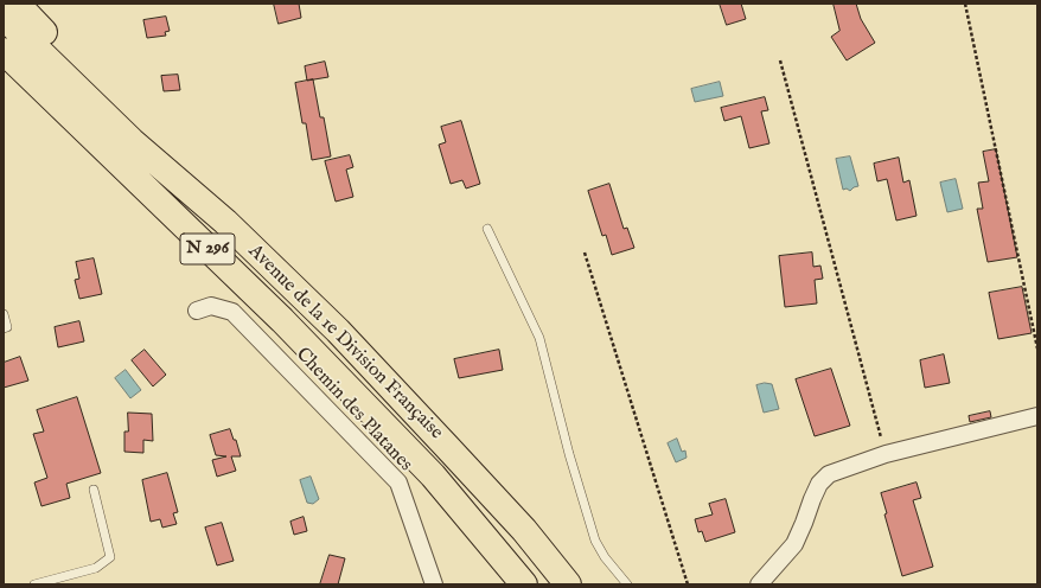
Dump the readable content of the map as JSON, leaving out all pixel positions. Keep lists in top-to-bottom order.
{
  "streets": {
    "highway": ["N 296", "Avenue de la 1e Division Française"],
    "street": ["Chemin des Platanes"]
  }
}
